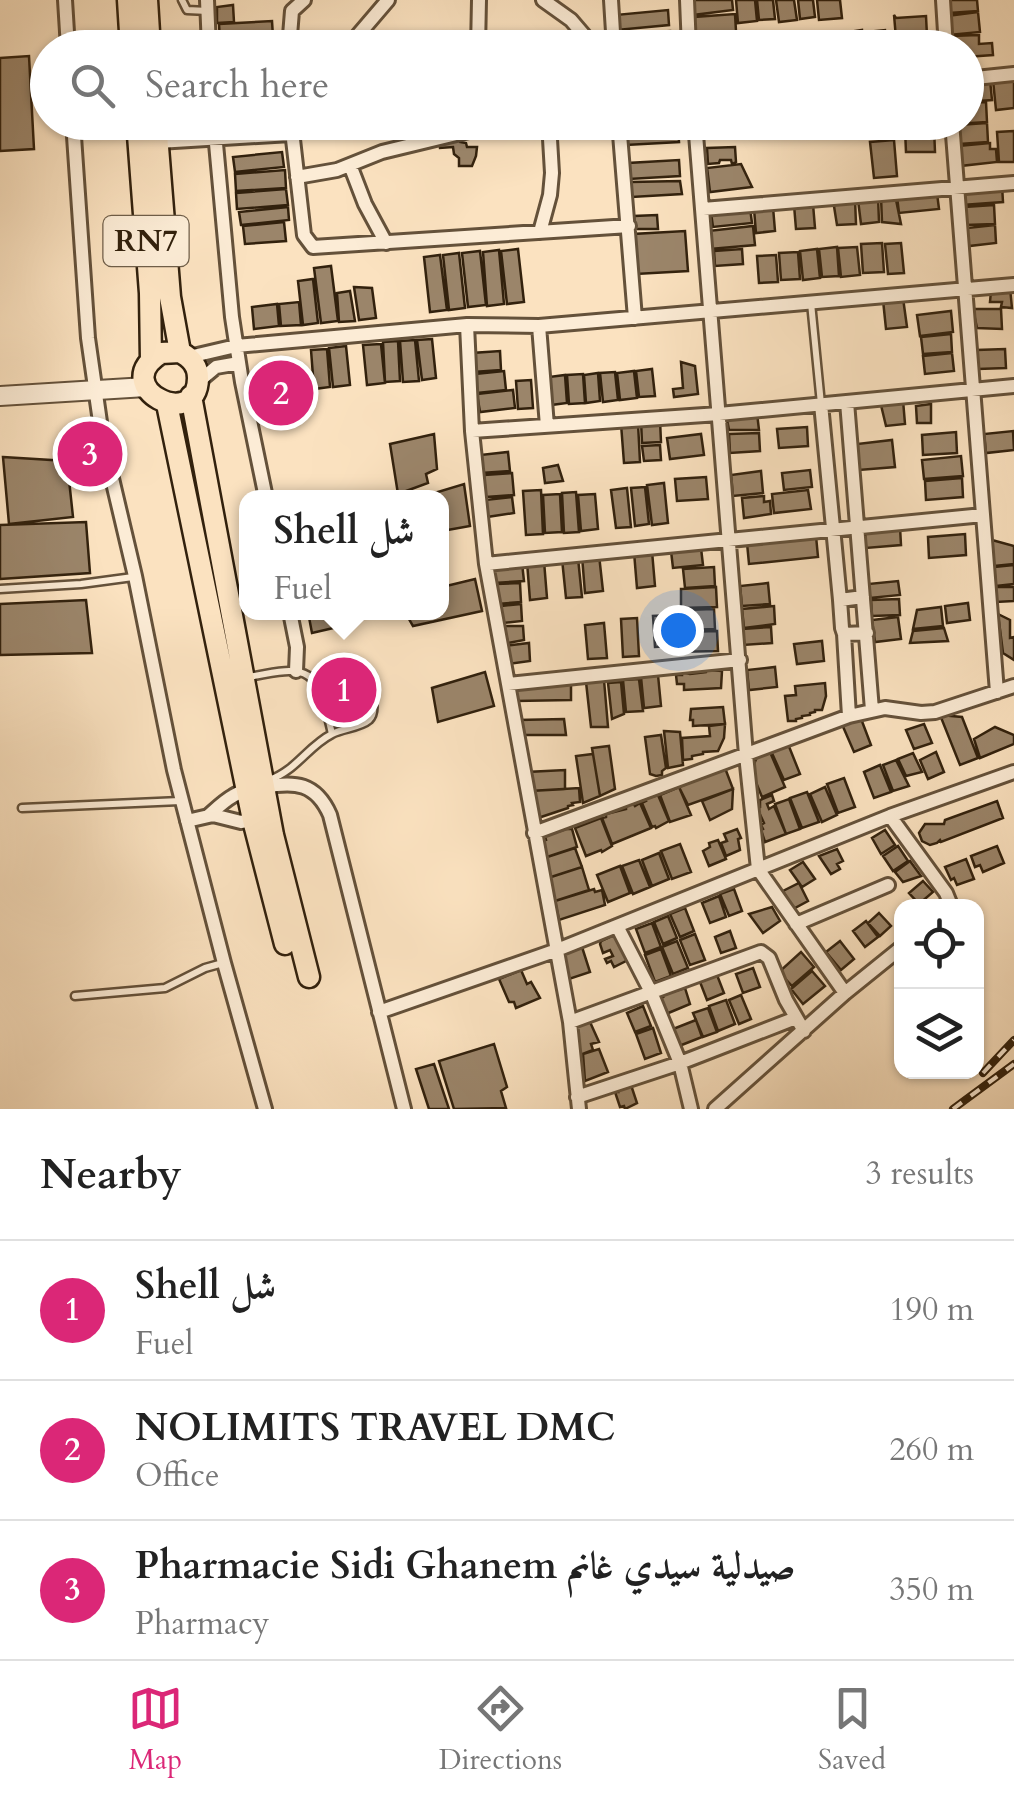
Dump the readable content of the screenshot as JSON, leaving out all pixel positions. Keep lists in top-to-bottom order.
{
  "streets": {
    "main road": ["RN7"]
  },
  "page": {
    "search": "Search here",
    "pins": ["2", "3", "1"],
    "popup": ["Shell شل", "Fuel"],
    "heading": ["Nearby", "3 results"],
    "list": [
      {
        "mark": "1",
        "name": "Shell شل",
        "note": "Fuel",
        "value": "190 m"
      },
      {
        "mark": "2",
        "name": "NOLIMITS TRAVEL DMC",
        "note": "Office",
        "value": "260 m"
      },
      {
        "mark": "3",
        "name": "Pharmacie Sidi Ghanem صيدلية سيدي غانم",
        "note": "Pharmacy",
        "value": "350 m"
      }
    ],
    "nav": ["Map", "Directions", "Saved"]
  }
}
